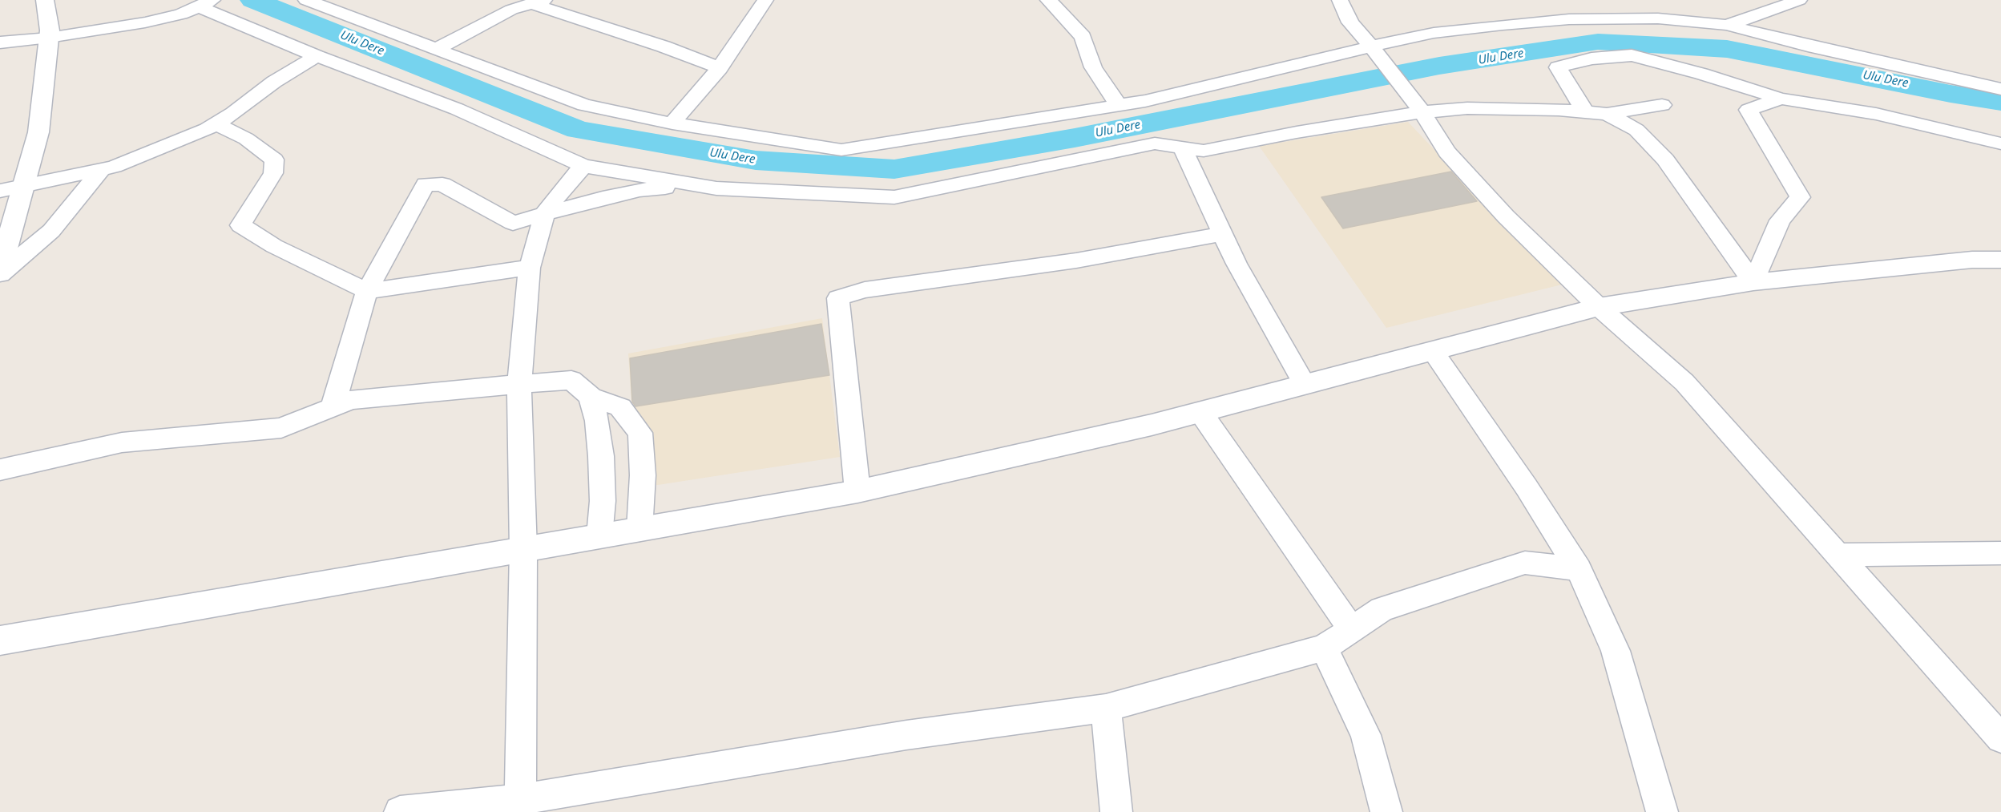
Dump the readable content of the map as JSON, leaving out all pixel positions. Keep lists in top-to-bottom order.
{
  "water": ["Ulu Dere"]
}
